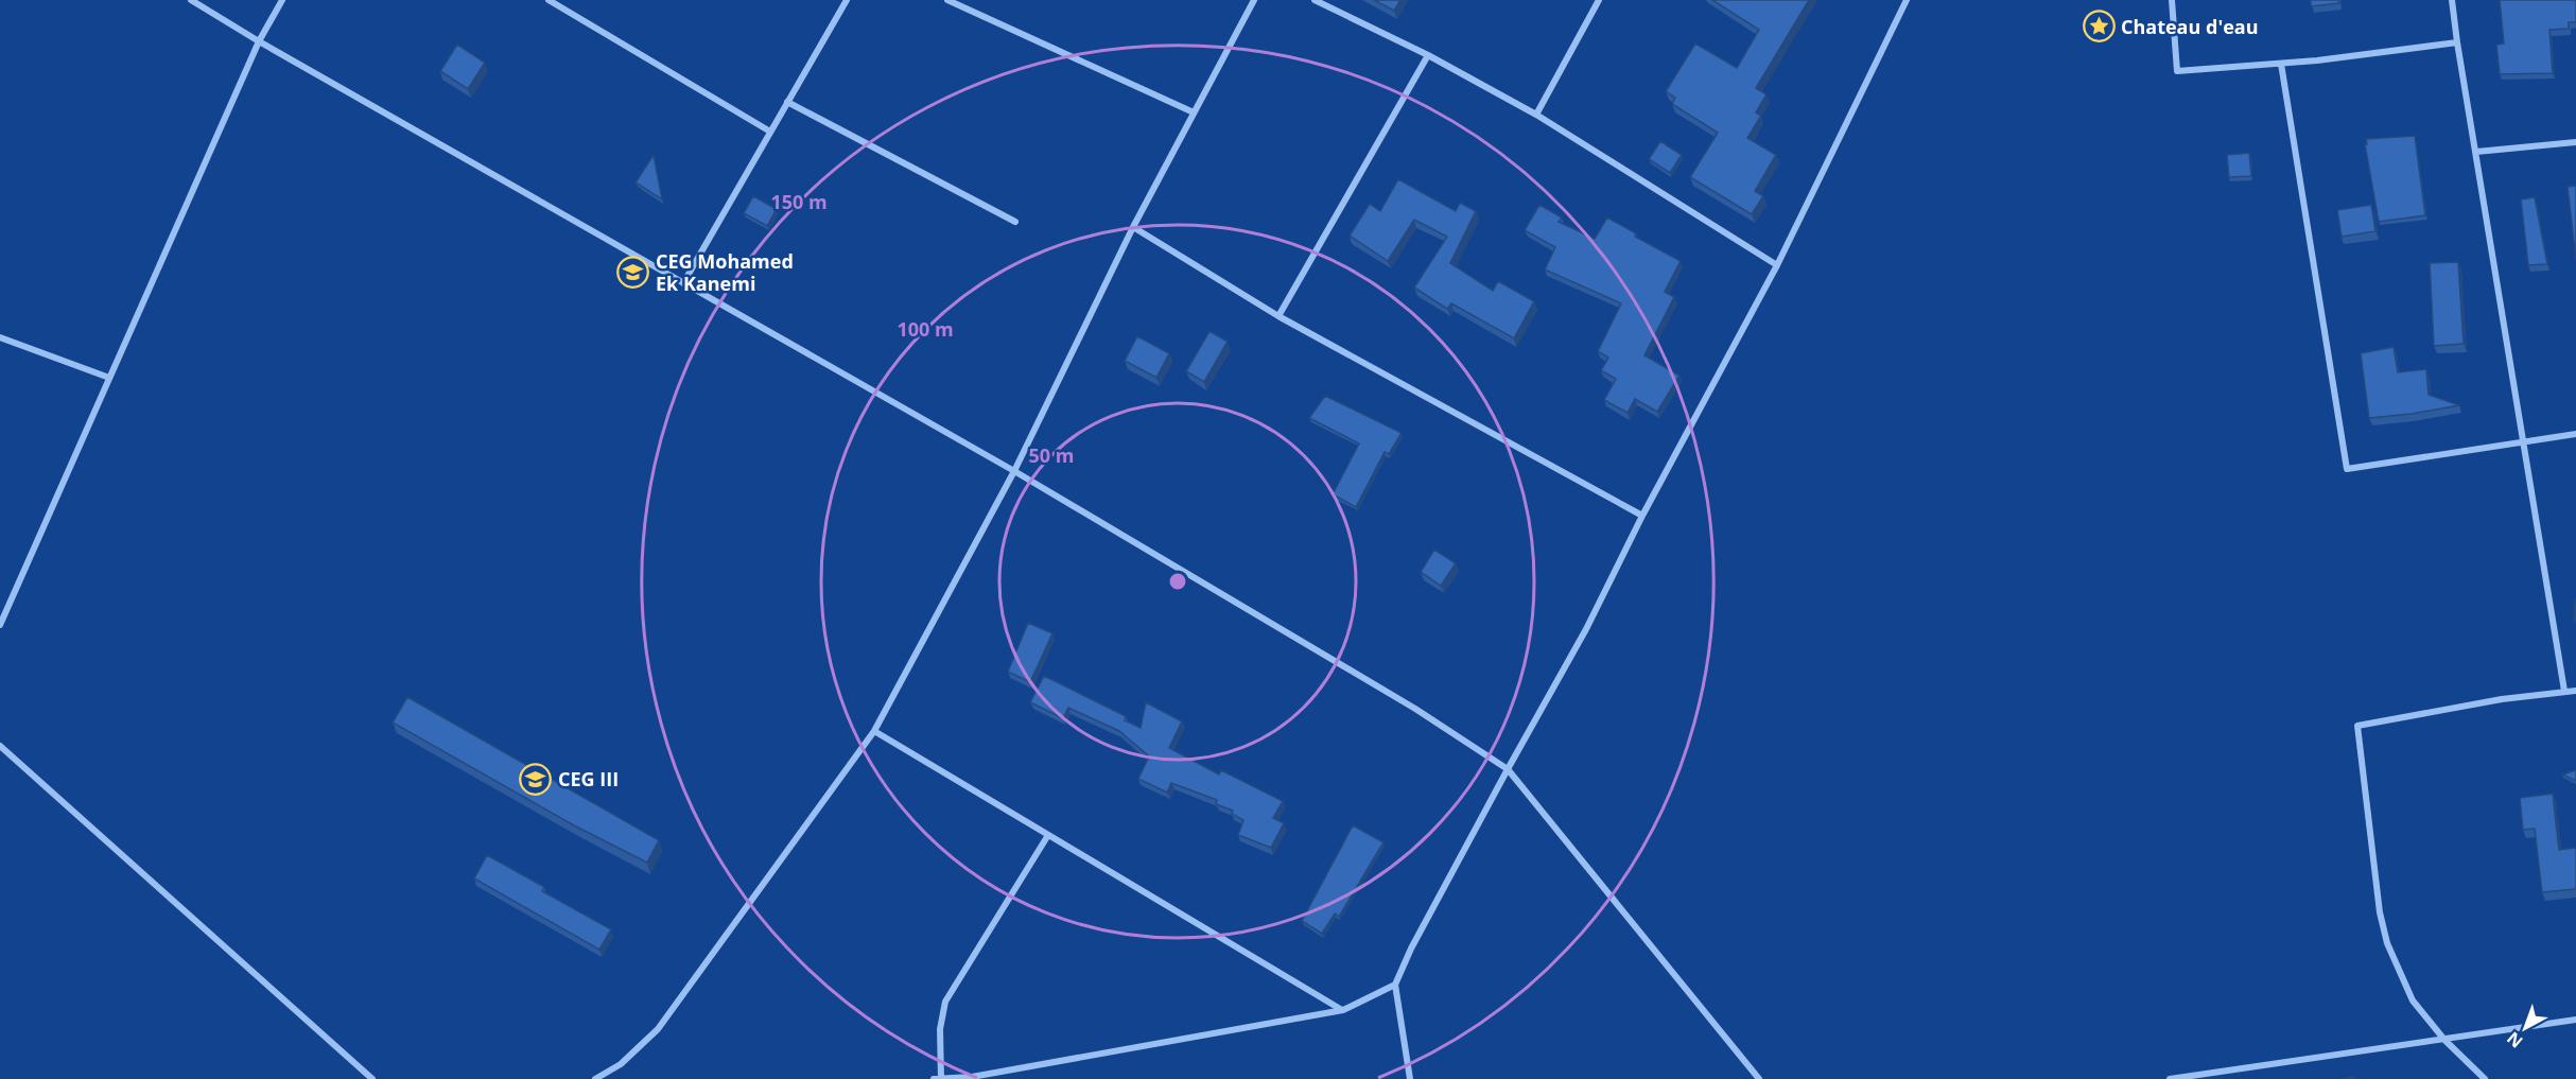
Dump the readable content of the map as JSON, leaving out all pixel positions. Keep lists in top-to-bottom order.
{
  "places": {
    "place": ["Chateau d'eau"],
    "school or university": ["CEG Mohamed Ek Kanemi", "CEG III"]
  },
  "north": "bottom left",
  "rings": ["150 m", "100 m", "50 m"]
}
